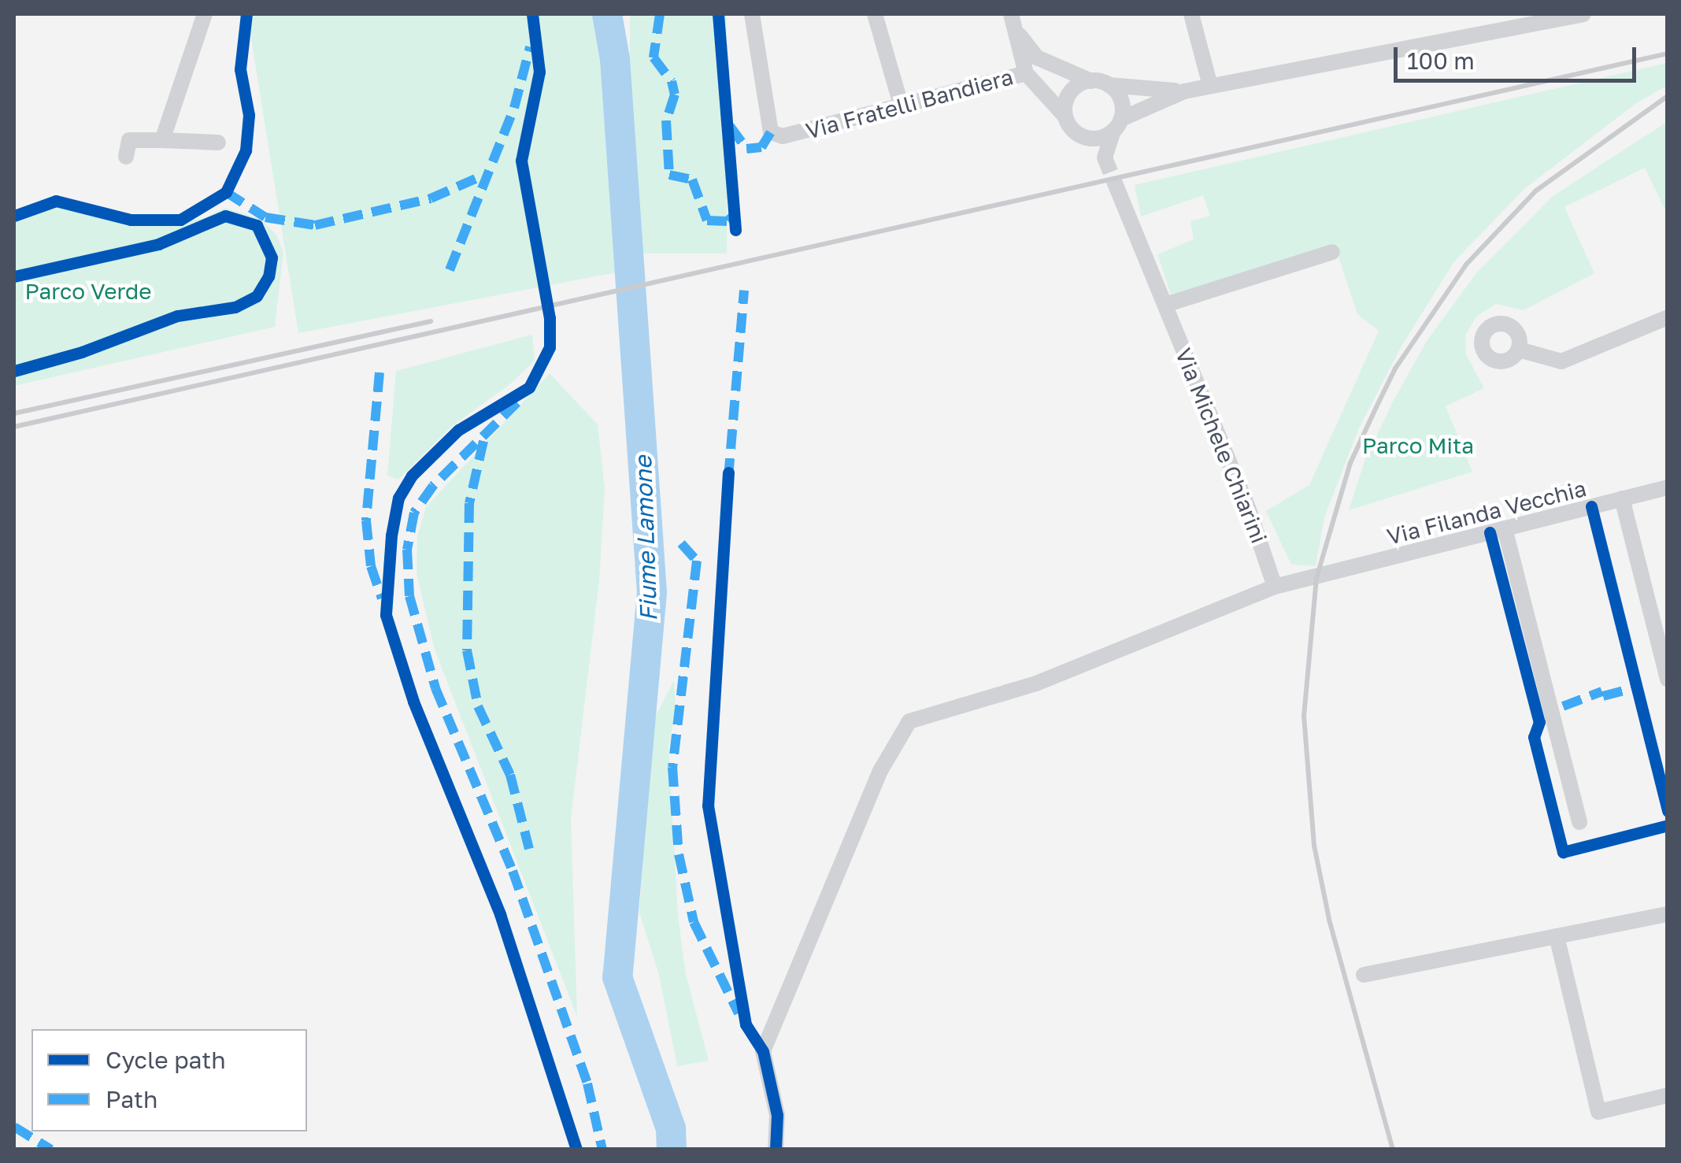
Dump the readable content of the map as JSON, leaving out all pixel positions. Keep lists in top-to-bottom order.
{
  "streets": {
    "street": ["Via Fratelli Bandiera", "Via Michele Chiarini", "Via Filanda Vecchia"]
  },
  "crossings": [
    ["Via Michele Chiarini", "Via Filanda Vecchia"]
  ],
  "water": ["Fiume Lamone"],
  "parks": ["Parco Verde", "Parco Mita"],
  "legend": ["Cycle path", "Path"],
  "scale_bar": "100 m"
}
